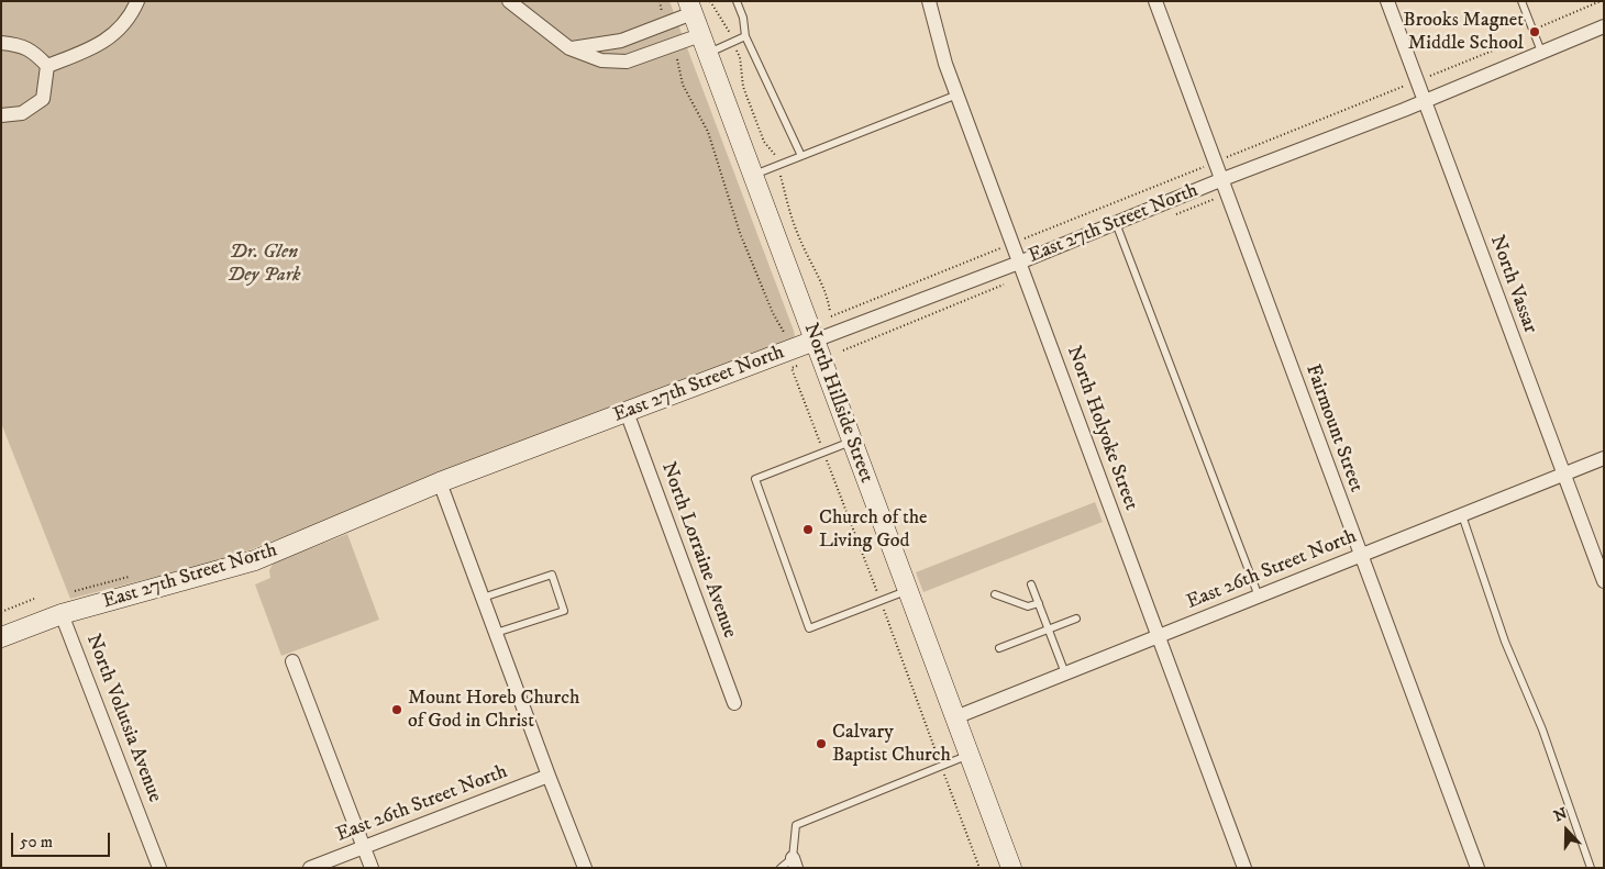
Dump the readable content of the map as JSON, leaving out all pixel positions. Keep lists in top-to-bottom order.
{
  "streets": {
    "main road": ["East 27th Street North", "North Hillside Street"],
    "street": [
      "North Vassar",
      "North Holyoke Street",
      "Fairmount Street",
      "North Lorraine Avenue",
      "East 26th Street North",
      "North Volutsia Avenue"
    ]
  },
  "crossings": [
    ["East 27th Street North", "North Vassar"],
    ["East 27th Street North", "North Hillside Street"],
    ["East 27th Street North", "North Holyoke Street"],
    ["East 27th Street North", "Fairmount Street"],
    ["East 27th Street North", "North Lorraine Avenue"],
    ["East 27th Street North", "North Volutsia Avenue"],
    ["North Vassar", "East 26th Street North"],
    ["North Hillside Street", "East 26th Street North"],
    ["North Holyoke Street", "East 26th Street North"],
    ["Fairmount Street", "East 26th Street North"]
  ],
  "parks": ["Dr. Glen Dey Park"],
  "places": [
    "Brooks Magnet Middle School",
    "Church of the Living God",
    "Mount Horeb Church of God in Christ",
    "Calvary Baptist Church"
  ],
  "scale_bar": "50 m",
  "north": "top"
}
